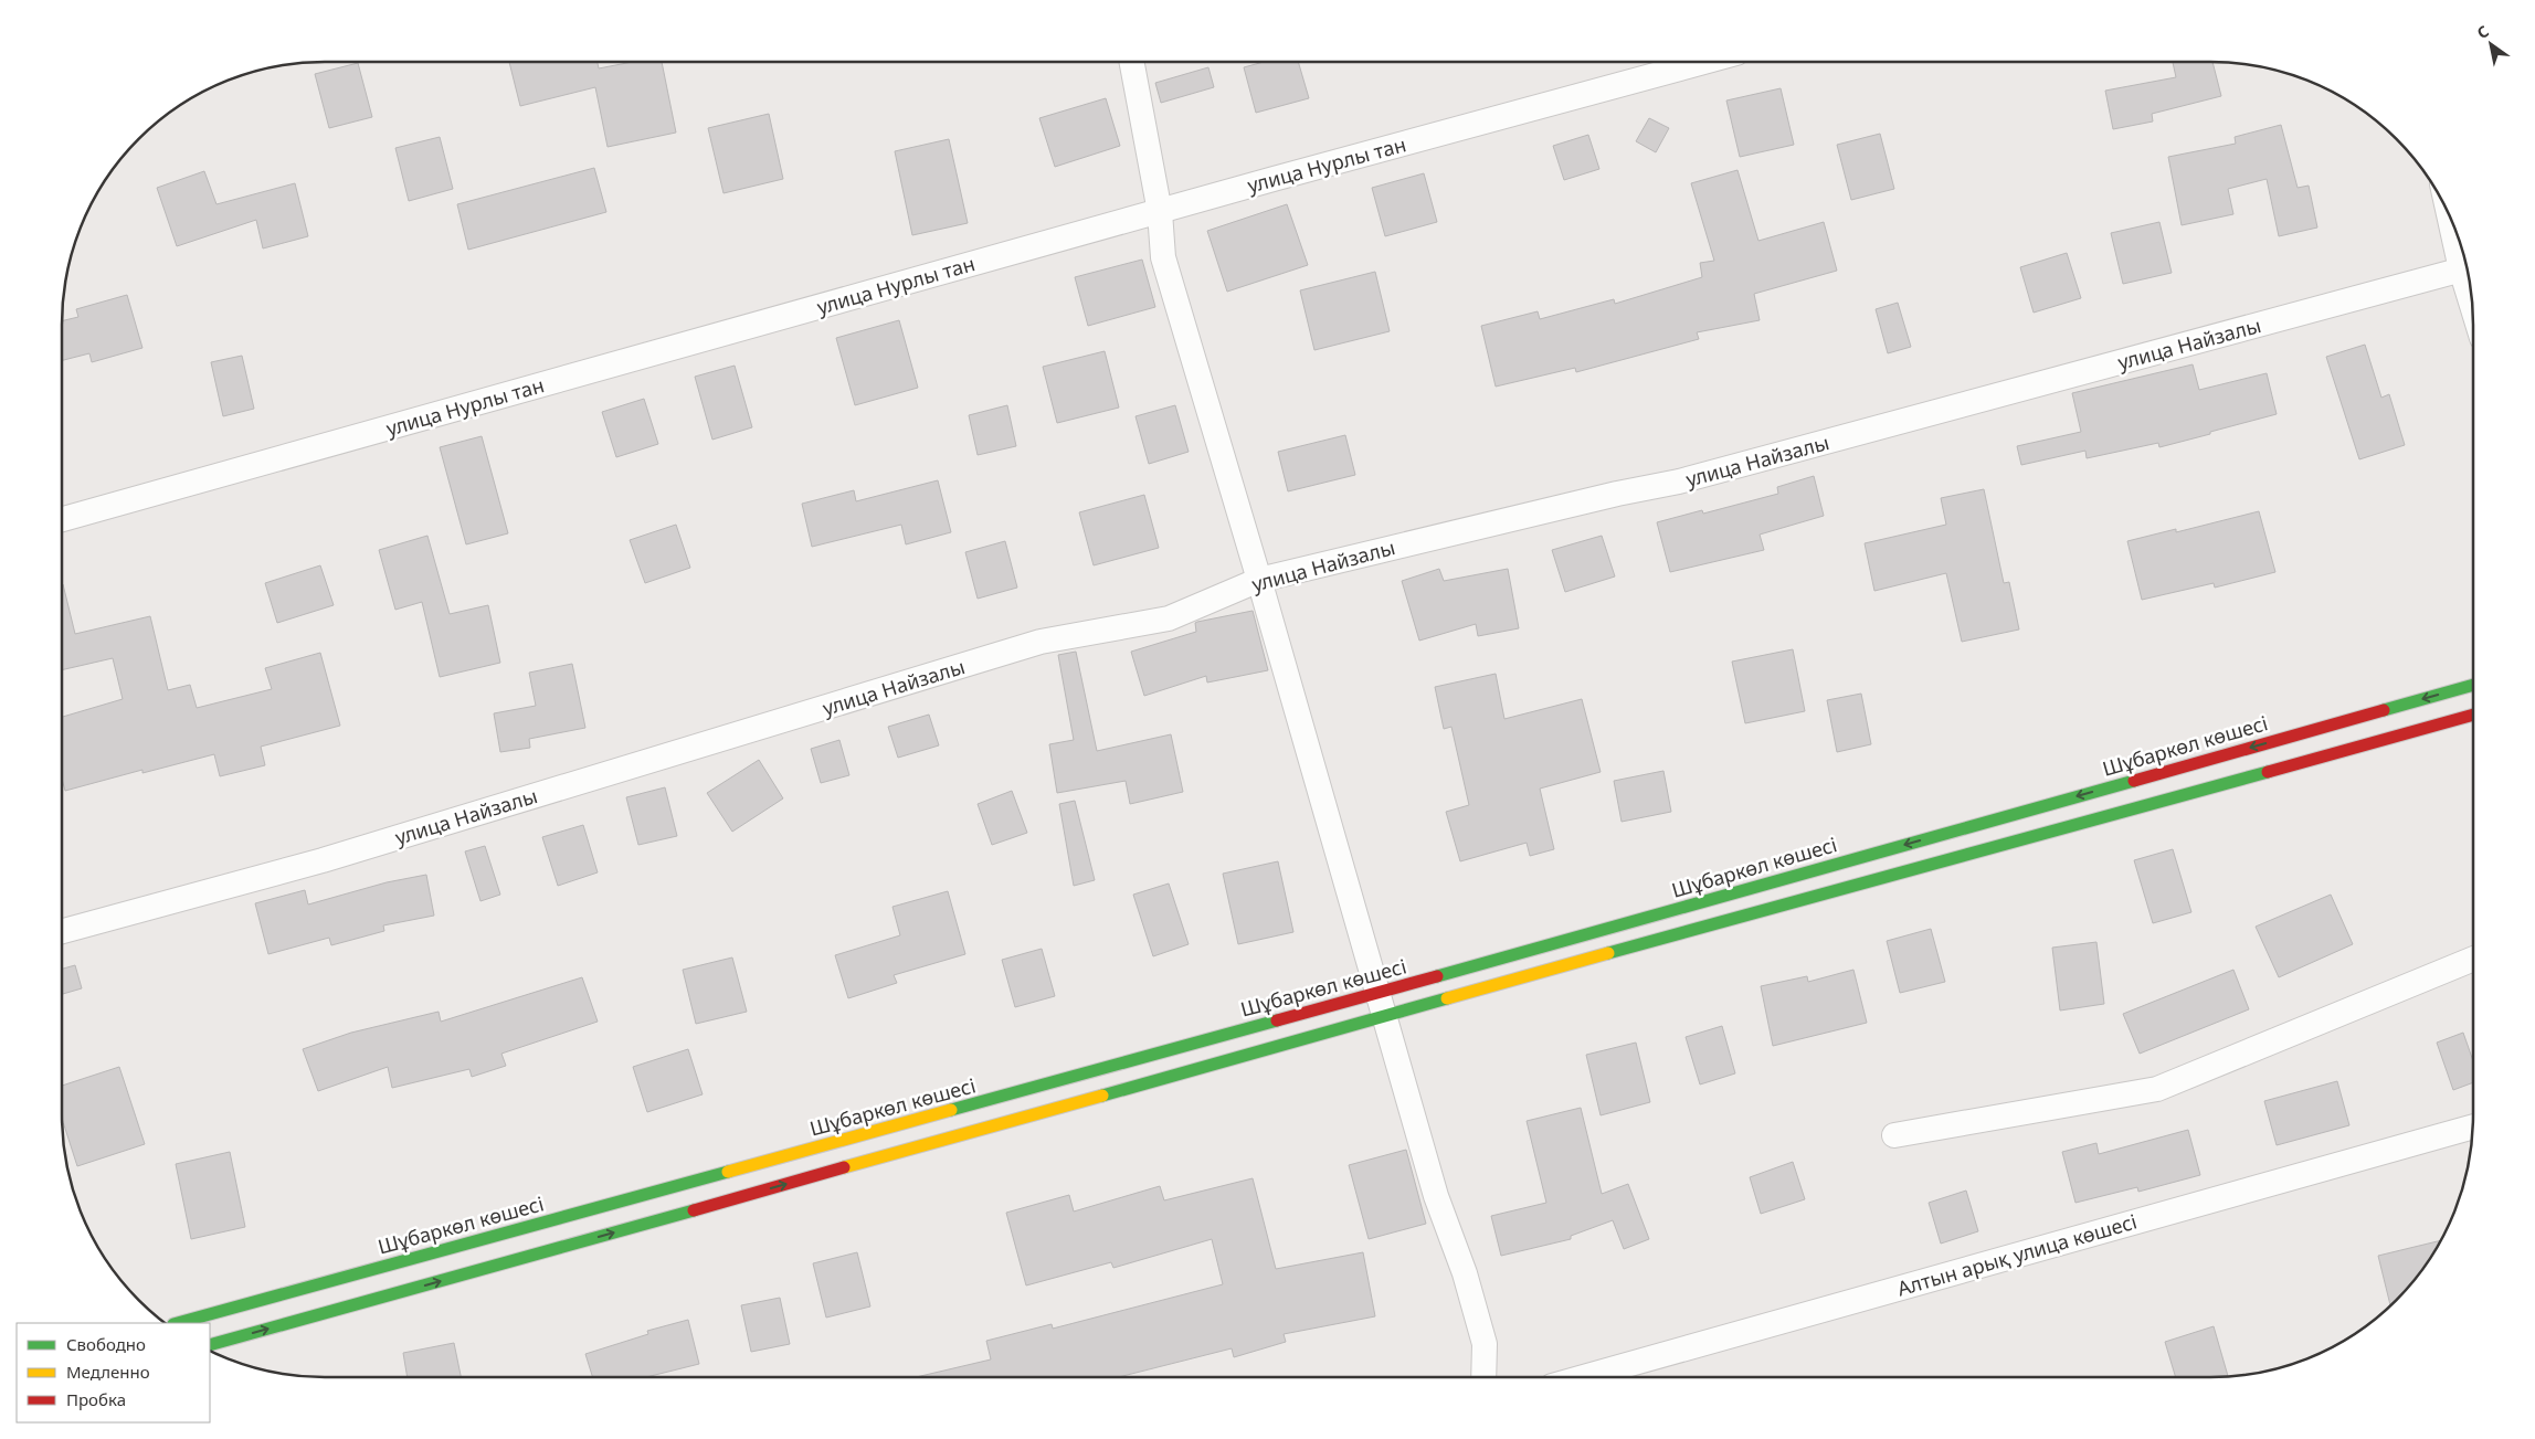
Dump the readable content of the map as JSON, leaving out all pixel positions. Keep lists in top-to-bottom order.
{
  "streets": {
    "street": [
      "улица Нурлы тан",
      "улица Найзалы",
      "Шұбаркөл көшесі",
      "Алтын арық улица көшесі"
    ]
  },
  "legend": ["Свободно", "Медленно", "Пробка"],
  "north": "top left"
}
